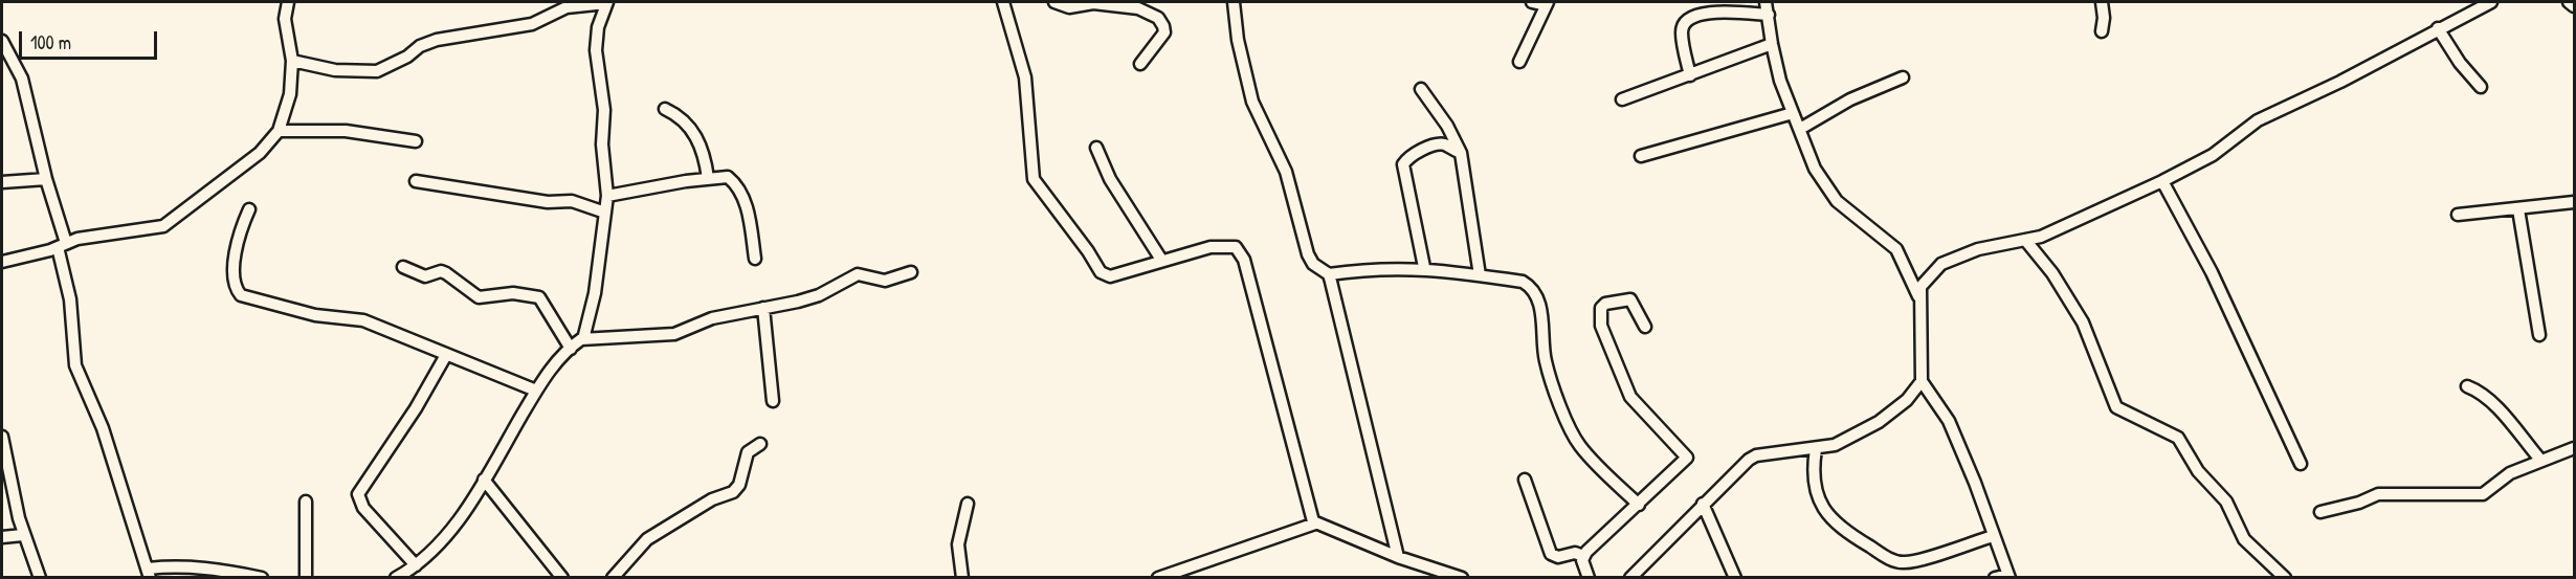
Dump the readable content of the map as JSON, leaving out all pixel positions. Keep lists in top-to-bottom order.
{
  "scale_bar": "100 m"
}
